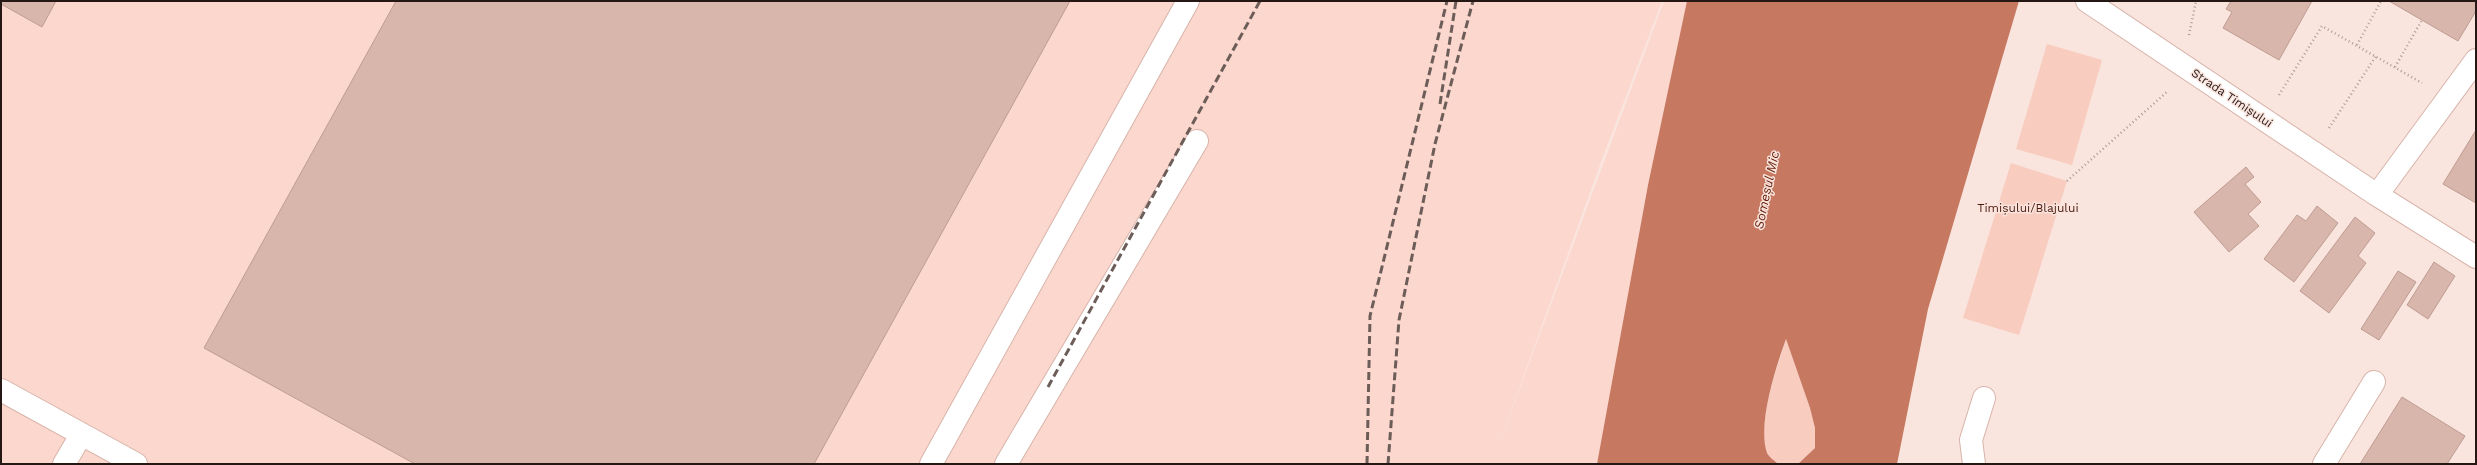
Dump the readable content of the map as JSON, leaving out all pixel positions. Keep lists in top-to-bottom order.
{
  "streets": {
    "street": ["Strada Timișului"]
  },
  "water": ["Someșul Mic"],
  "parks": ["Timișului/Blajului"]
}
